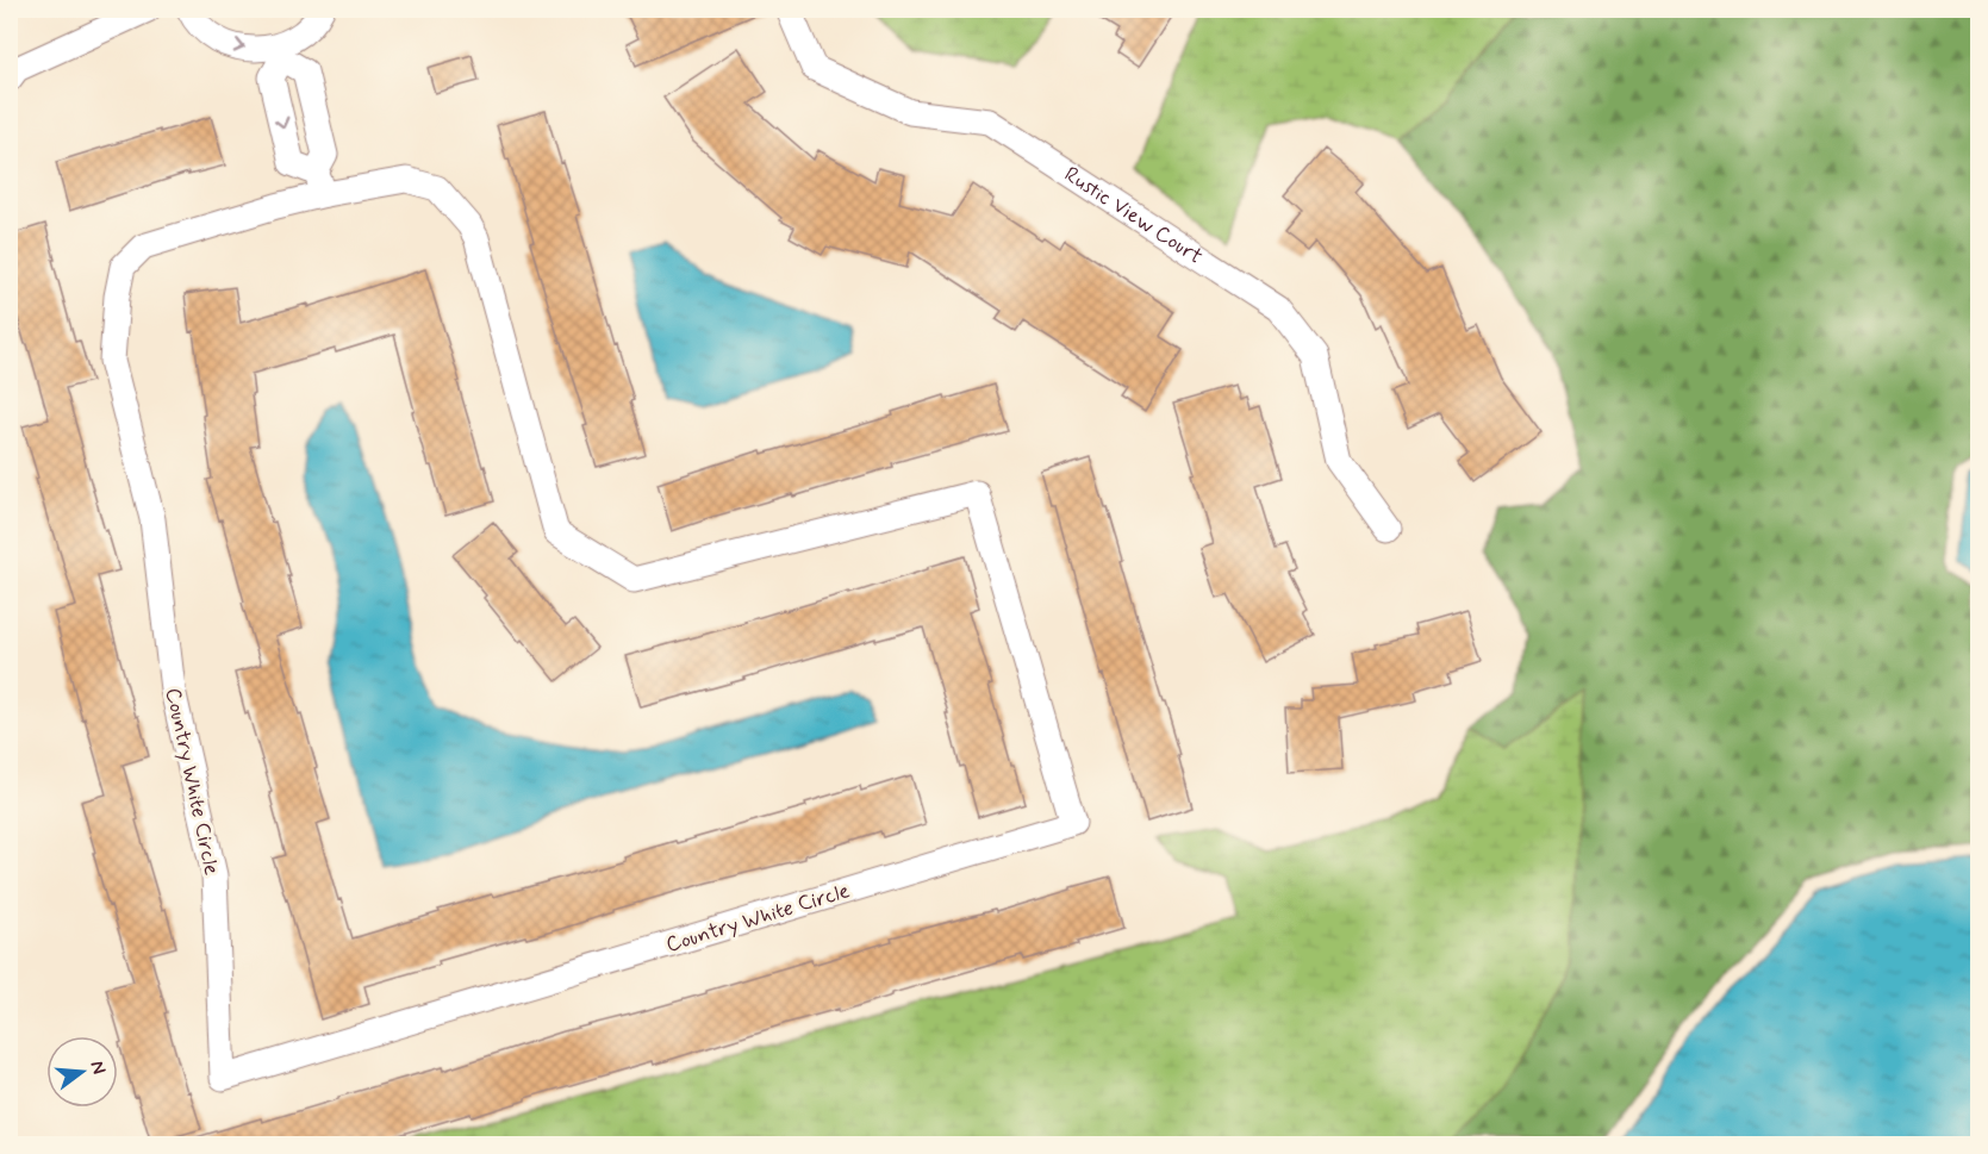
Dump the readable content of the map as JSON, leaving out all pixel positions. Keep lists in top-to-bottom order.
{
  "streets": {
    "street": ["Rustic View Court", "Country White Circle"]
  },
  "north": "right"
}
